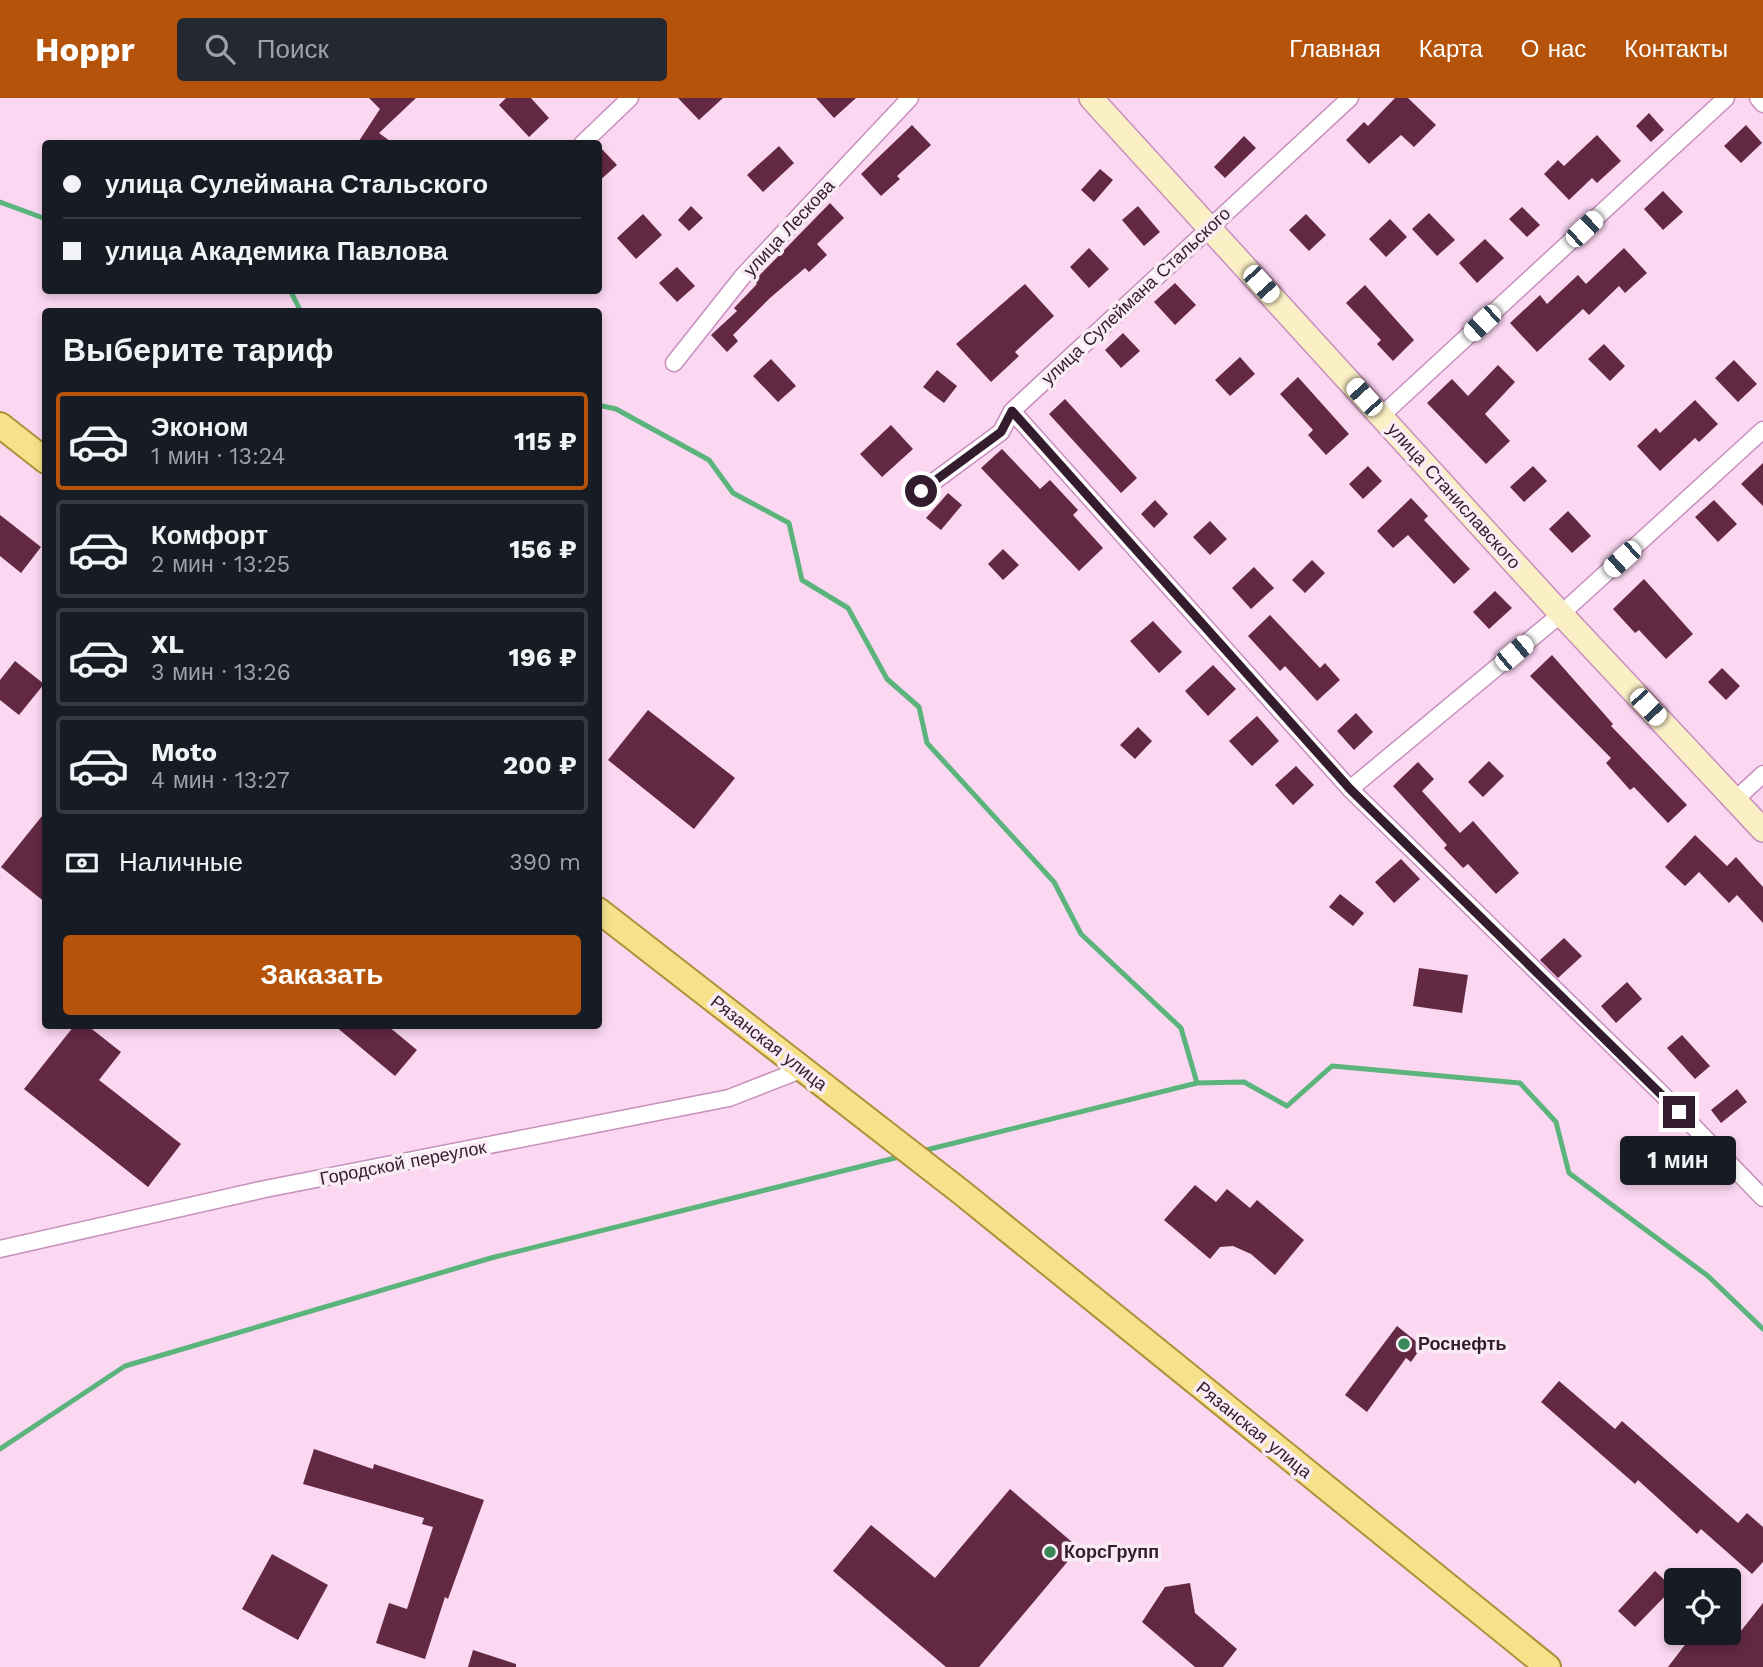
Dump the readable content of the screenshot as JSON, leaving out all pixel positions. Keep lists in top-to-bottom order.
{
  "streets": {
    "main road": ["Рязанская улица"],
    "street": [
      "улица Лескова",
      "улица Сулеймана Стальского",
      "улица Станиславского",
      "Городской переулок"
    ]
  },
  "crossings": [
    ["улица Сулеймана Стальского", "улица Станиславского"],
    ["Рязанская улица", "Городской переулок"]
  ],
  "places": ["Роснефть", "КорсГрупп"],
  "page": {
    "header": "Hoppr",
    "search": "Поиск",
    "nav": [
      "Главная",
      "Карта",
      "О нас",
      "Контакты"
    ],
    "banner": ["улица Сулеймана Стальского", "улица Академика Павлова"],
    "heading": "Выберите тариф",
    "list": [
      {
        "name": "Эконом",
        "note": "1 мин · 13:24",
        "value": "115 ₽"
      },
      {
        "name": "Комфорт",
        "note": "2 мин · 13:25",
        "value": "156 ₽"
      },
      {
        "name": "XL",
        "note": "3 мин · 13:26",
        "value": "196 ₽"
      },
      {
        "name": "Moto",
        "note": "4 мин · 13:27",
        "value": "200 ₽"
      }
    ],
    "pay": ["Наличные", "390 m"],
    "buttons": "Заказать",
    "bubble": "1 мин"
  }
}
